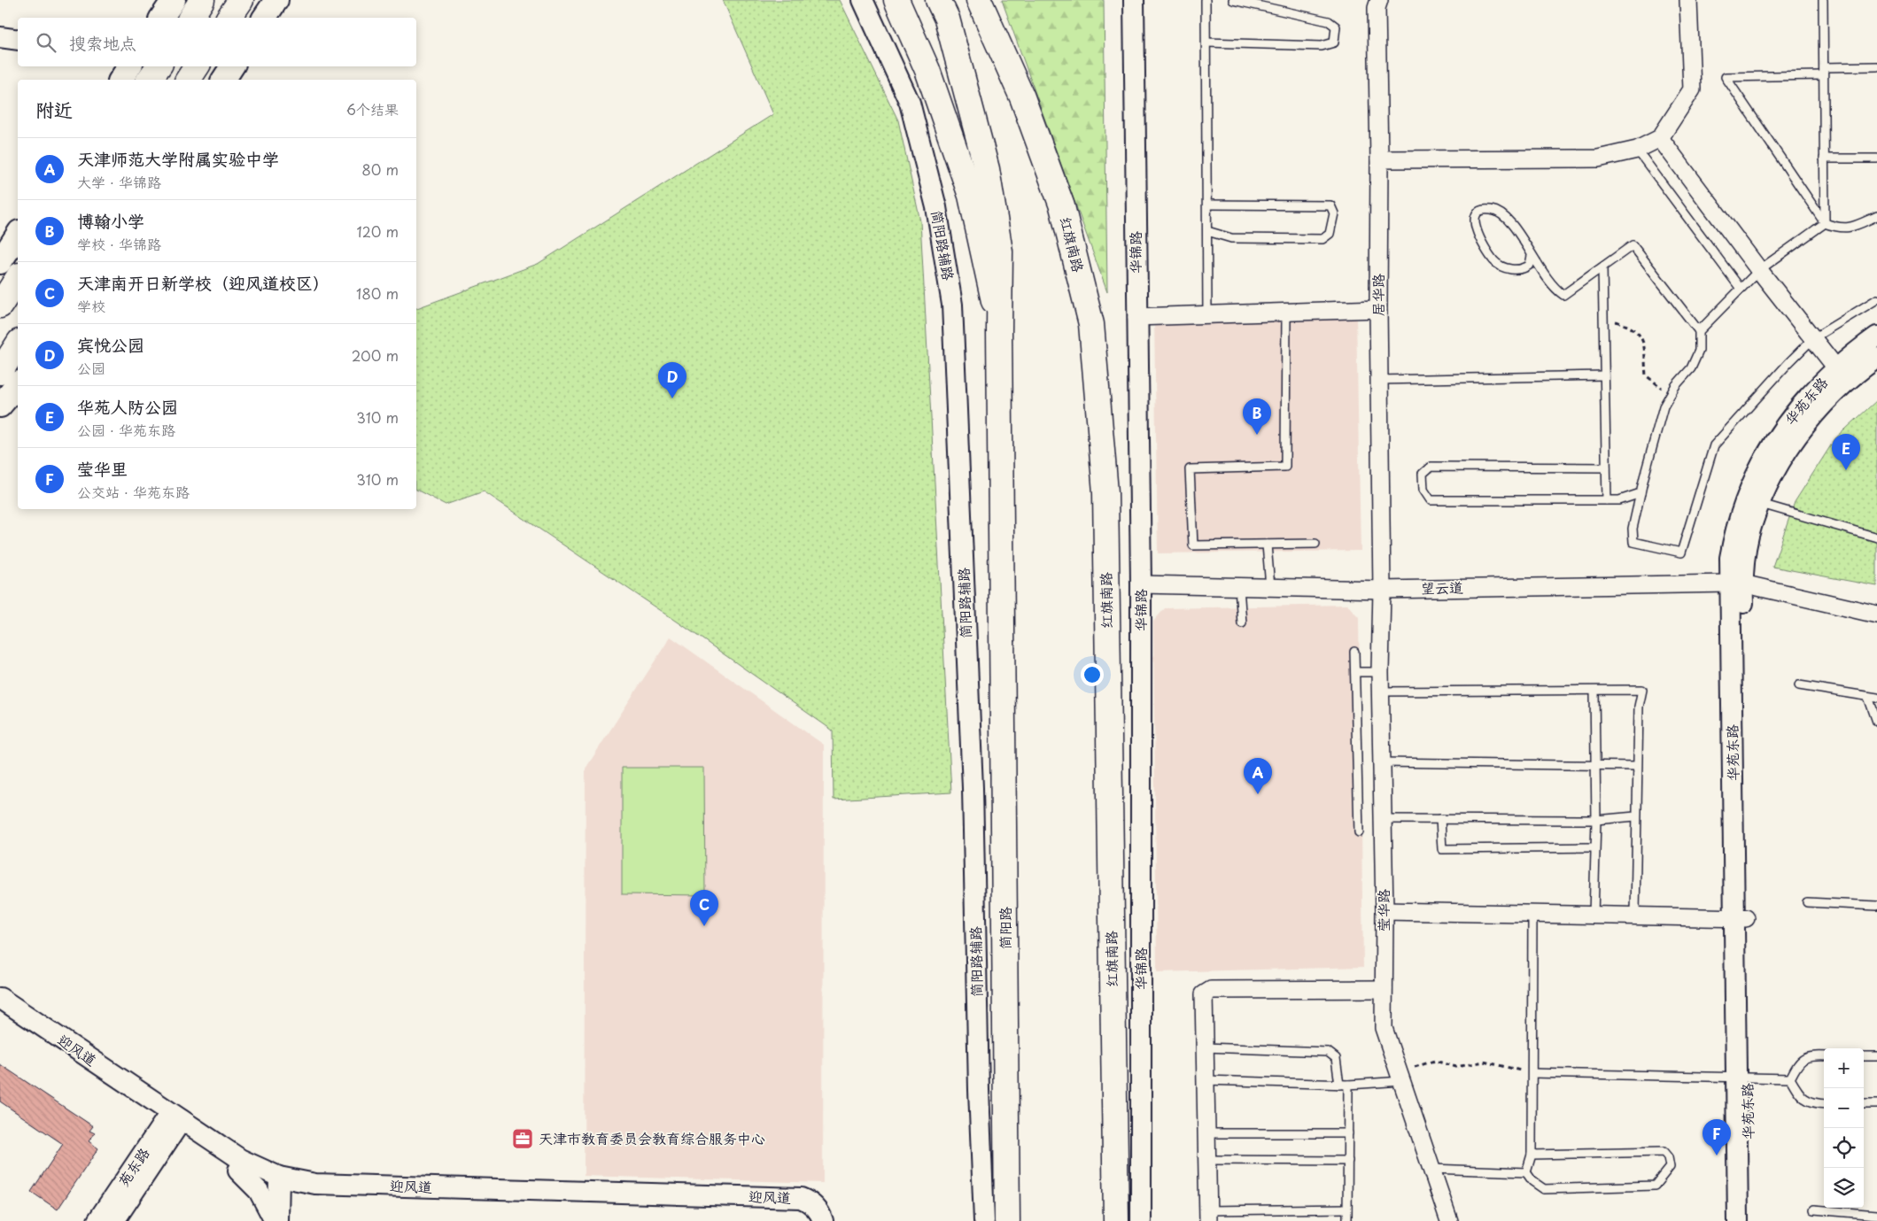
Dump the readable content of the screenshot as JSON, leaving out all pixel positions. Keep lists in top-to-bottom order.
{
  "streets": {
    "main road": ["红旗南路", "简阳路"],
    "street": [
      "简阳路辅路",
      "华锦路",
      "居华路",
      "华苑东路",
      "望云道",
      "莹华路",
      "迎风道",
      "苑东路"
    ]
  },
  "crossings": [
    ["华锦路", "望云道"],
    ["居华路", "望云道"],
    ["居华路", "莹华路"],
    ["华苑东路", "望云道"],
    ["望云道", "莹华路"],
    ["迎风道", "苑东路"]
  ],
  "places": {
    "office": ["天津市教育委员会教育综合服务中心"]
  },
  "page": {
    "search": "搜索地点",
    "heading": ["附近", "6个结果"],
    "list": [
      {
        "mark": "A",
        "name": "天津师范大学附属实验中学",
        "note": "大学 · 华锦路",
        "value": "80 m"
      },
      {
        "mark": "B",
        "name": "博翰小学",
        "note": "学校 · 华锦路",
        "value": "120 m"
      },
      {
        "mark": "C",
        "name": "天津南开日新学校（迎风道校区）",
        "note": "学校",
        "value": "180 m"
      },
      {
        "mark": "D",
        "name": "宾悦公园",
        "note": "公园",
        "value": "200 m"
      },
      {
        "mark": "E",
        "name": "华苑人防公园",
        "note": "公园 · 华苑东路",
        "value": "310 m"
      },
      {
        "mark": "F",
        "name": "莹华里",
        "note": "公交站 · 华苑东路",
        "value": "310 m"
      }
    ],
    "pins": [
      "D",
      "B",
      "E",
      "A",
      "C",
      "F"
    ],
    "map_buttons": ["+", "−"]
  }
}
